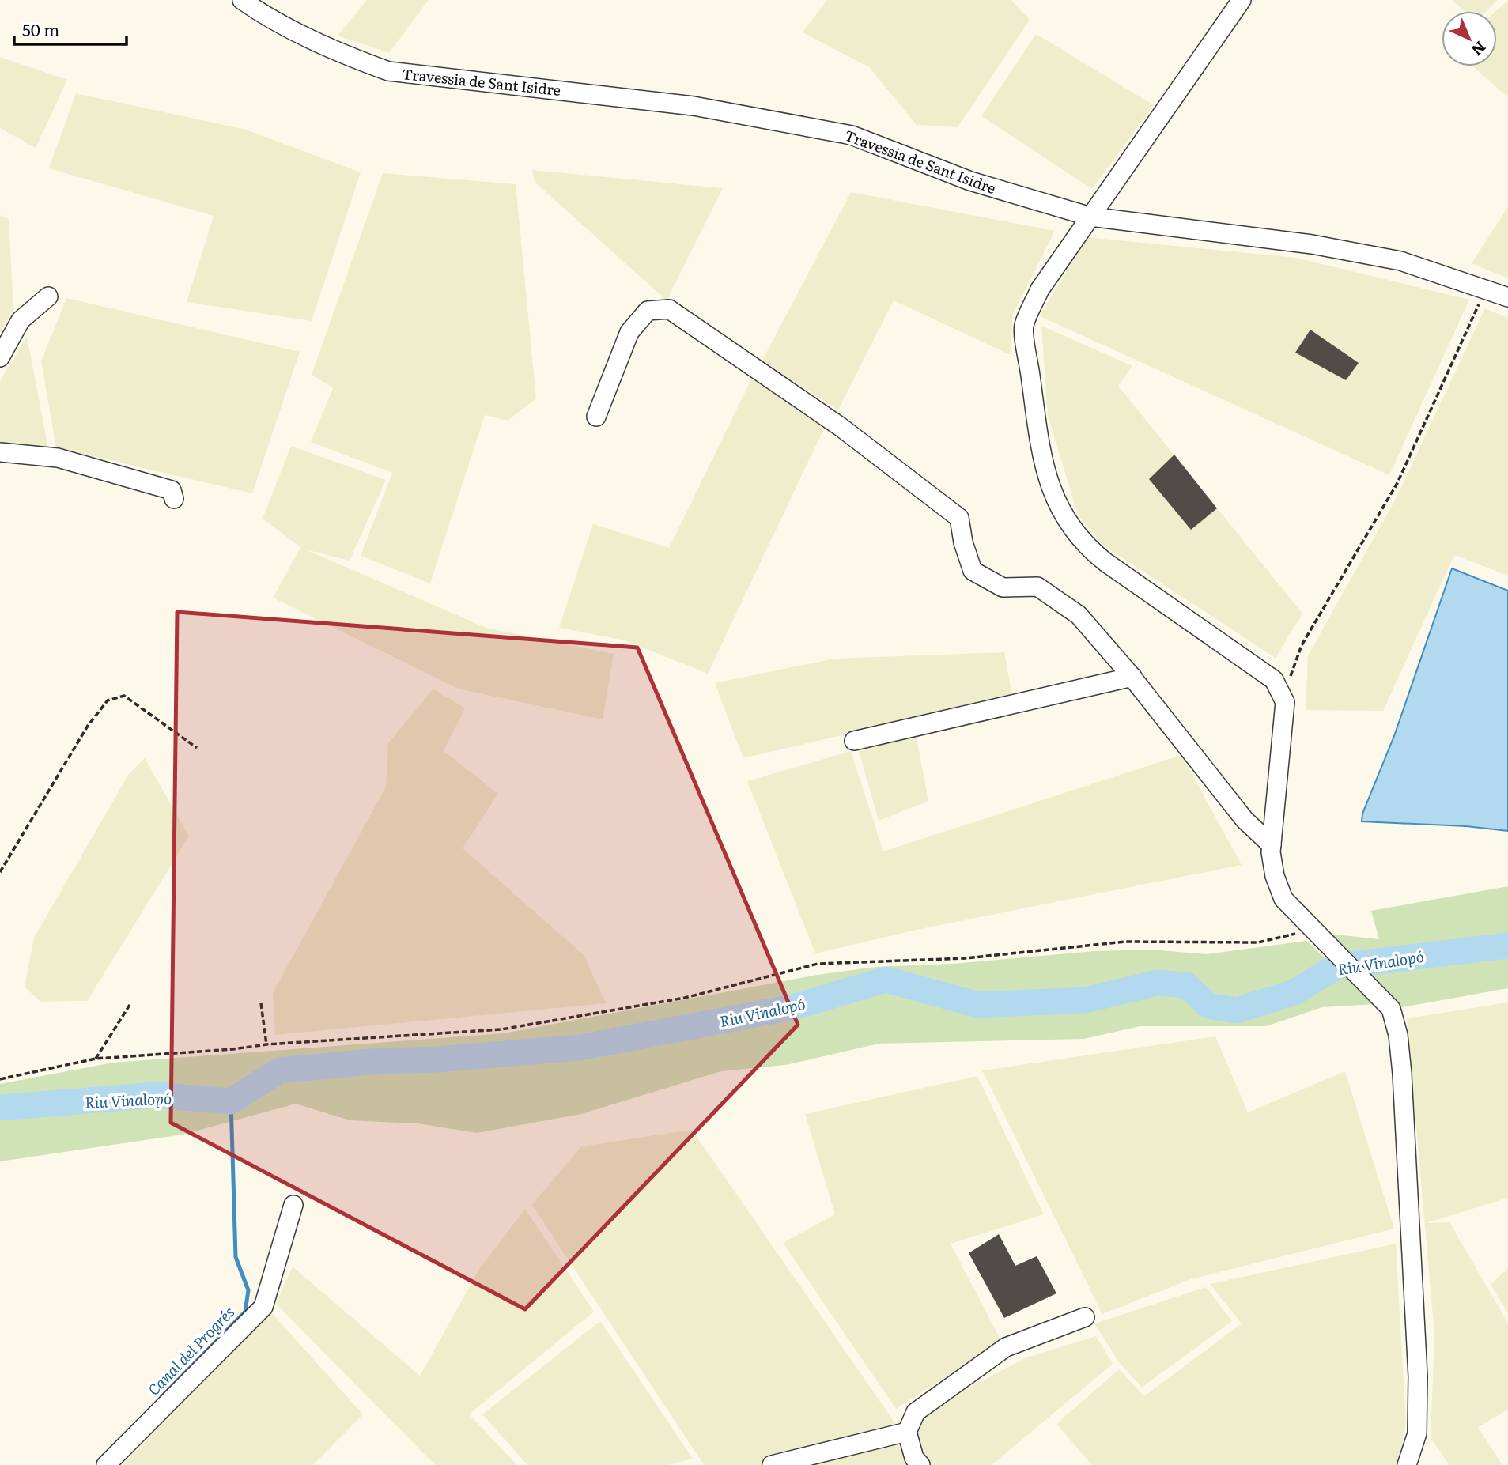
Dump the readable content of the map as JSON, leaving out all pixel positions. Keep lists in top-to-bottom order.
{
  "streets": {
    "street": ["Travessia de Sant Isidre"]
  },
  "water": ["Riu Vinalopó", "Canal del Progrés"],
  "scale_bar": "50 m",
  "north": "bottom right"
}
